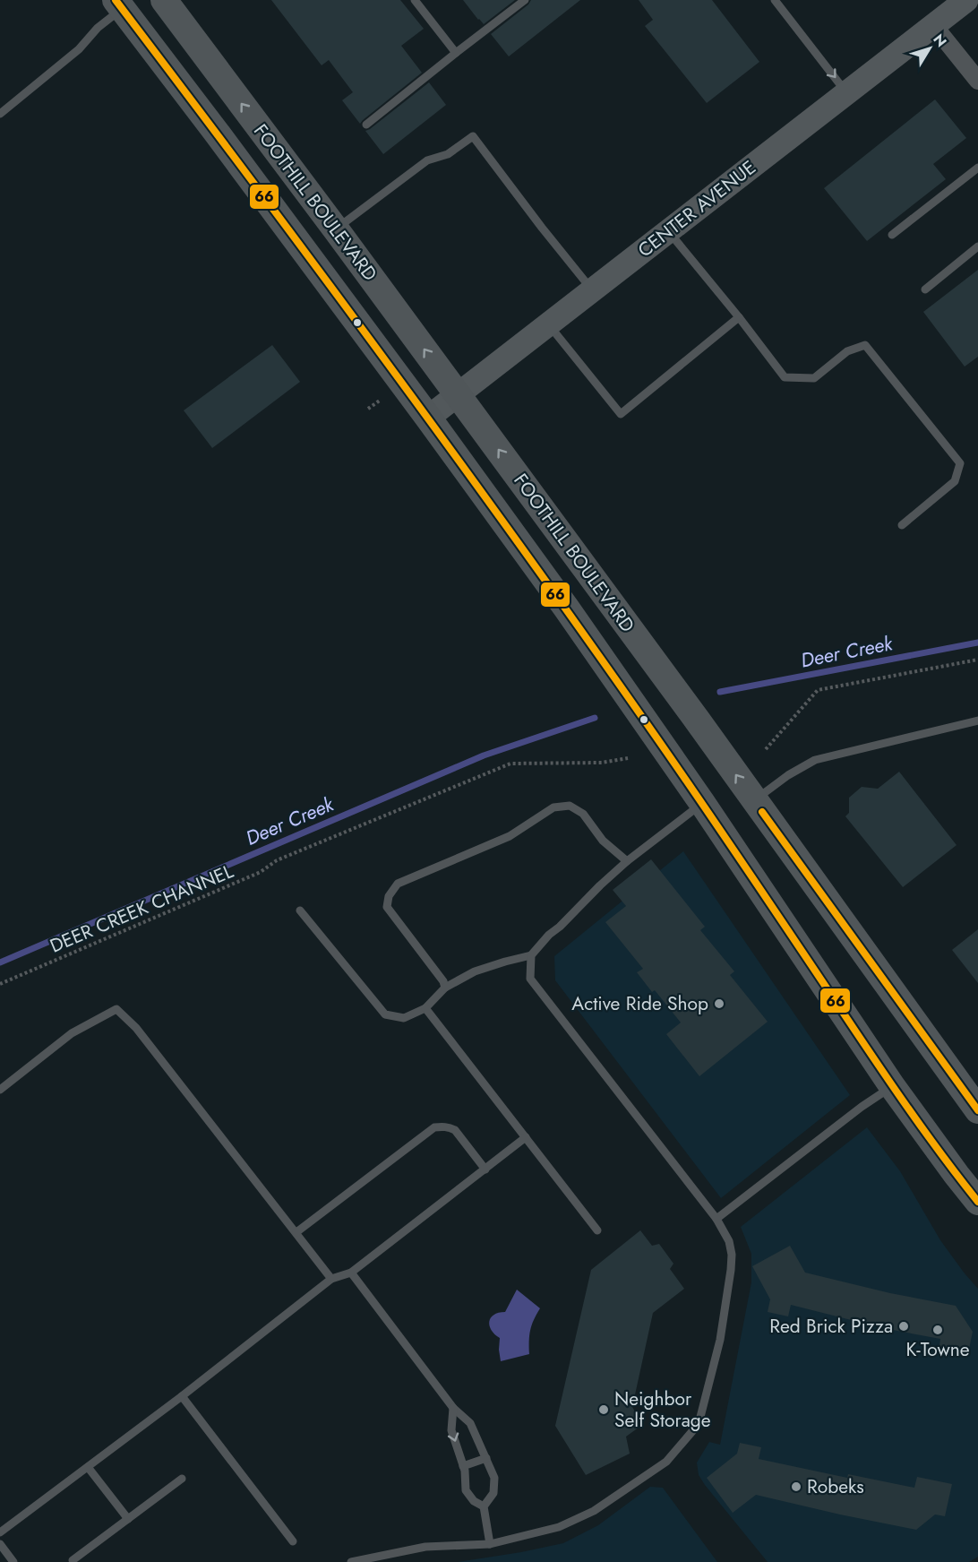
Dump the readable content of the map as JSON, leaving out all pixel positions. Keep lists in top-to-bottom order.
{
  "streets": {
    "main road": ["FOOTHILL BOULEVARD"],
    "street": ["CENTER AVENUE"],
    "path": ["DEER CREEK CHANNEL"]
  },
  "crossings": [
    ["FOOTHILL BOULEVARD", "CENTER AVENUE"]
  ],
  "water": ["Deer Creek"],
  "places": [
    "Active Ride Shop",
    "Red Brick Pizza",
    "K-Towne",
    "Neighbor Self Storage",
    "Robeks"
  ],
  "lines": ["transit line 66"],
  "north": "top right"
}
